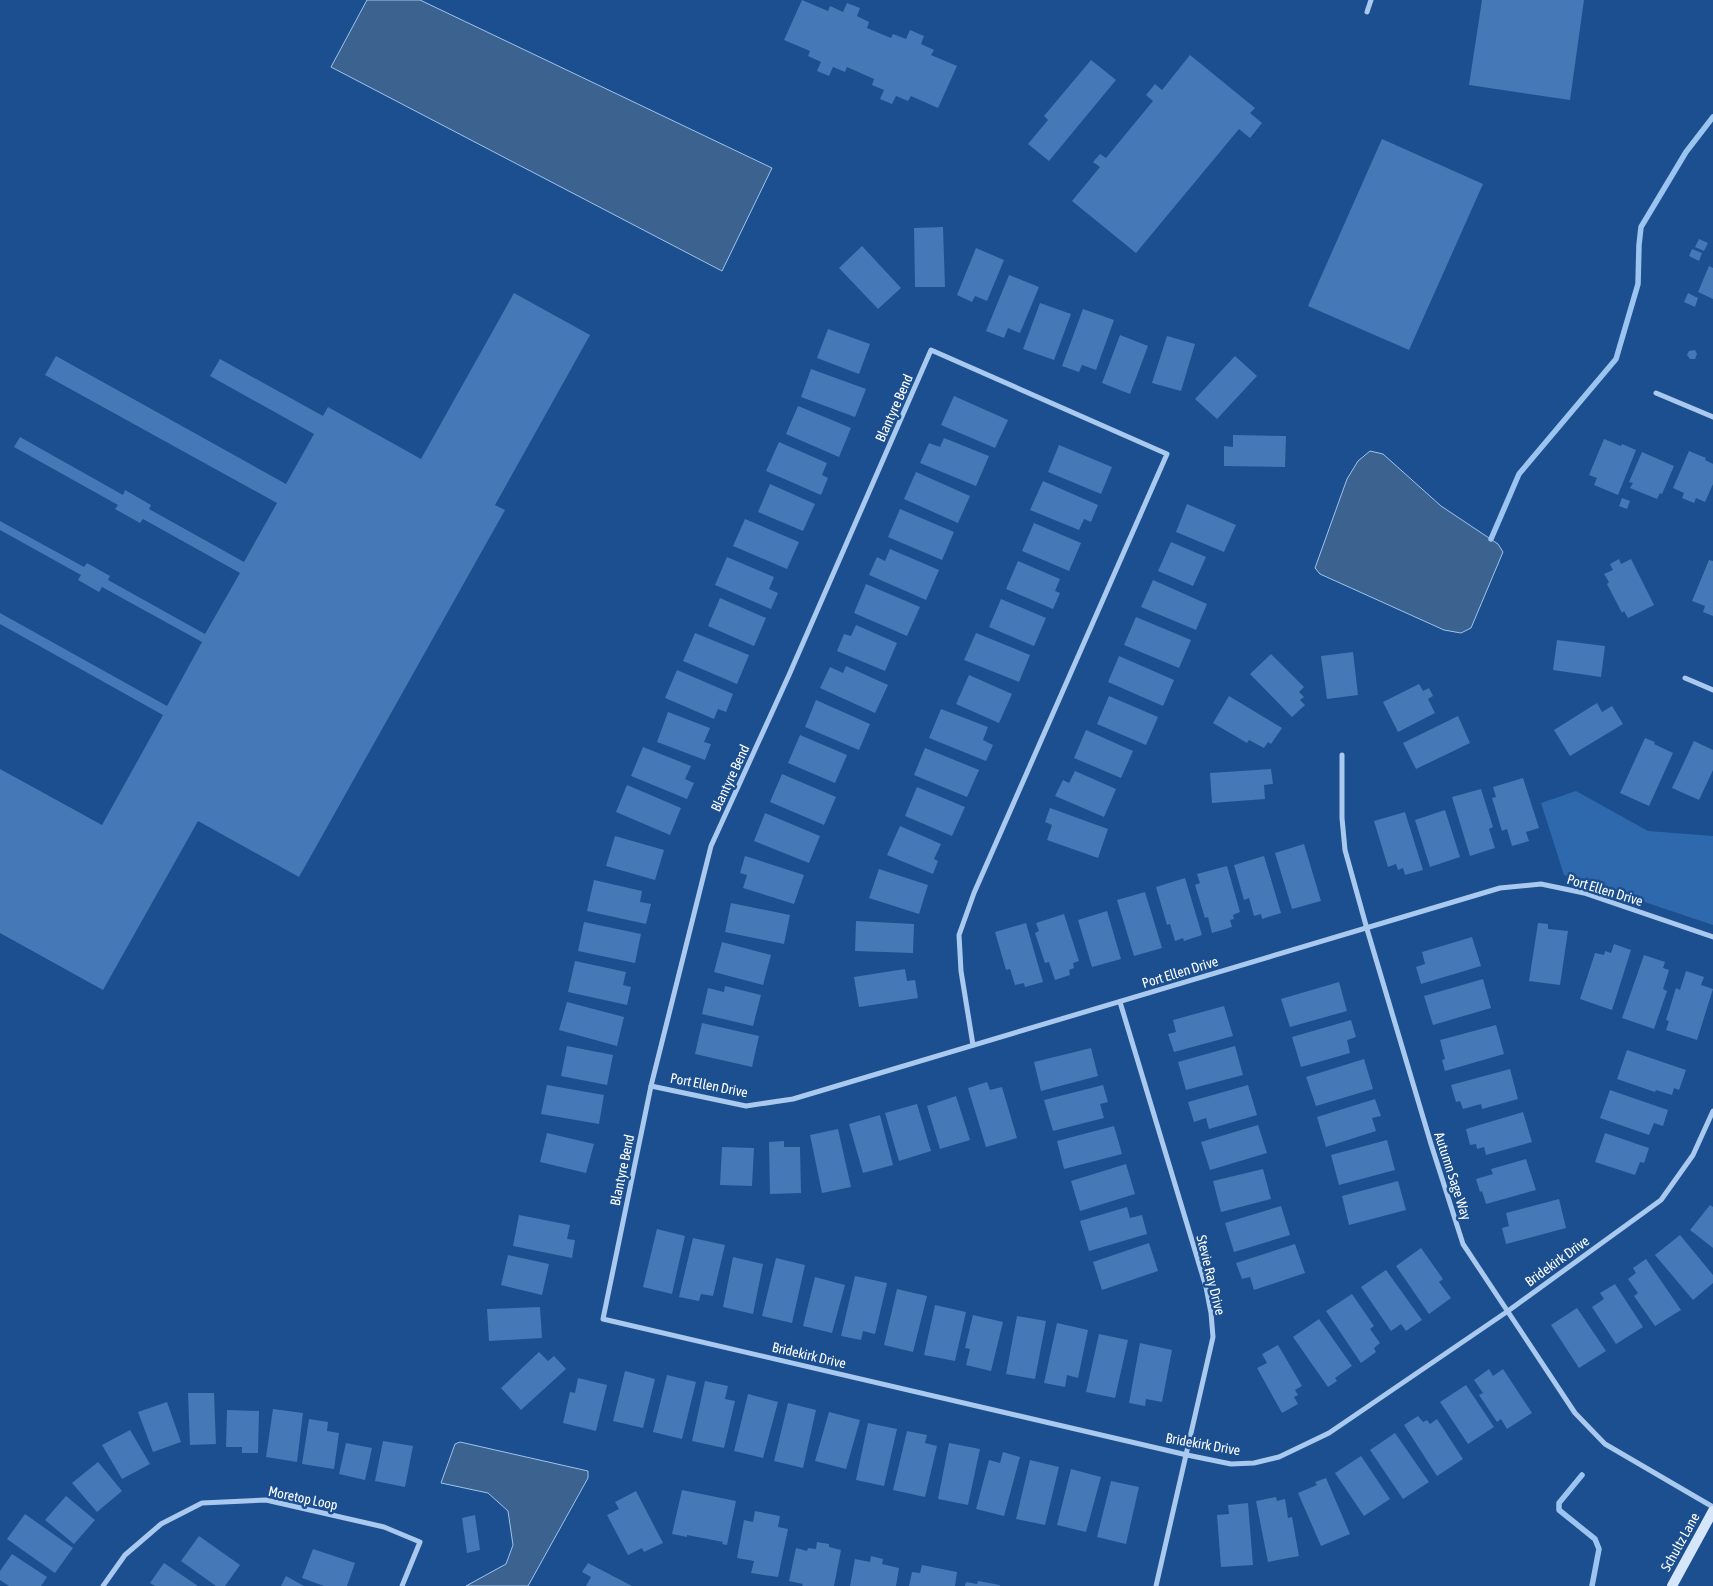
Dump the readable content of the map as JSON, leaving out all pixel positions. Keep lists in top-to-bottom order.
{
  "streets": {
    "street": [
      "Blantyre Bend",
      "Port Ellen Drive",
      "Autumn Sage Way",
      "Bridekirk Drive",
      "Stevie Ray Drive",
      "Moretop Loop",
      "Schultz Lane"
    ]
  },
  "crossings": [
    ["Blantyre Bend", "Port Ellen Drive"],
    ["Blantyre Bend", "Bridekirk Drive"],
    ["Port Ellen Drive", "Autumn Sage Way"],
    ["Port Ellen Drive", "Stevie Ray Drive"],
    ["Autumn Sage Way", "Bridekirk Drive"],
    ["Bridekirk Drive", "Stevie Ray Drive"]
  ]
}
